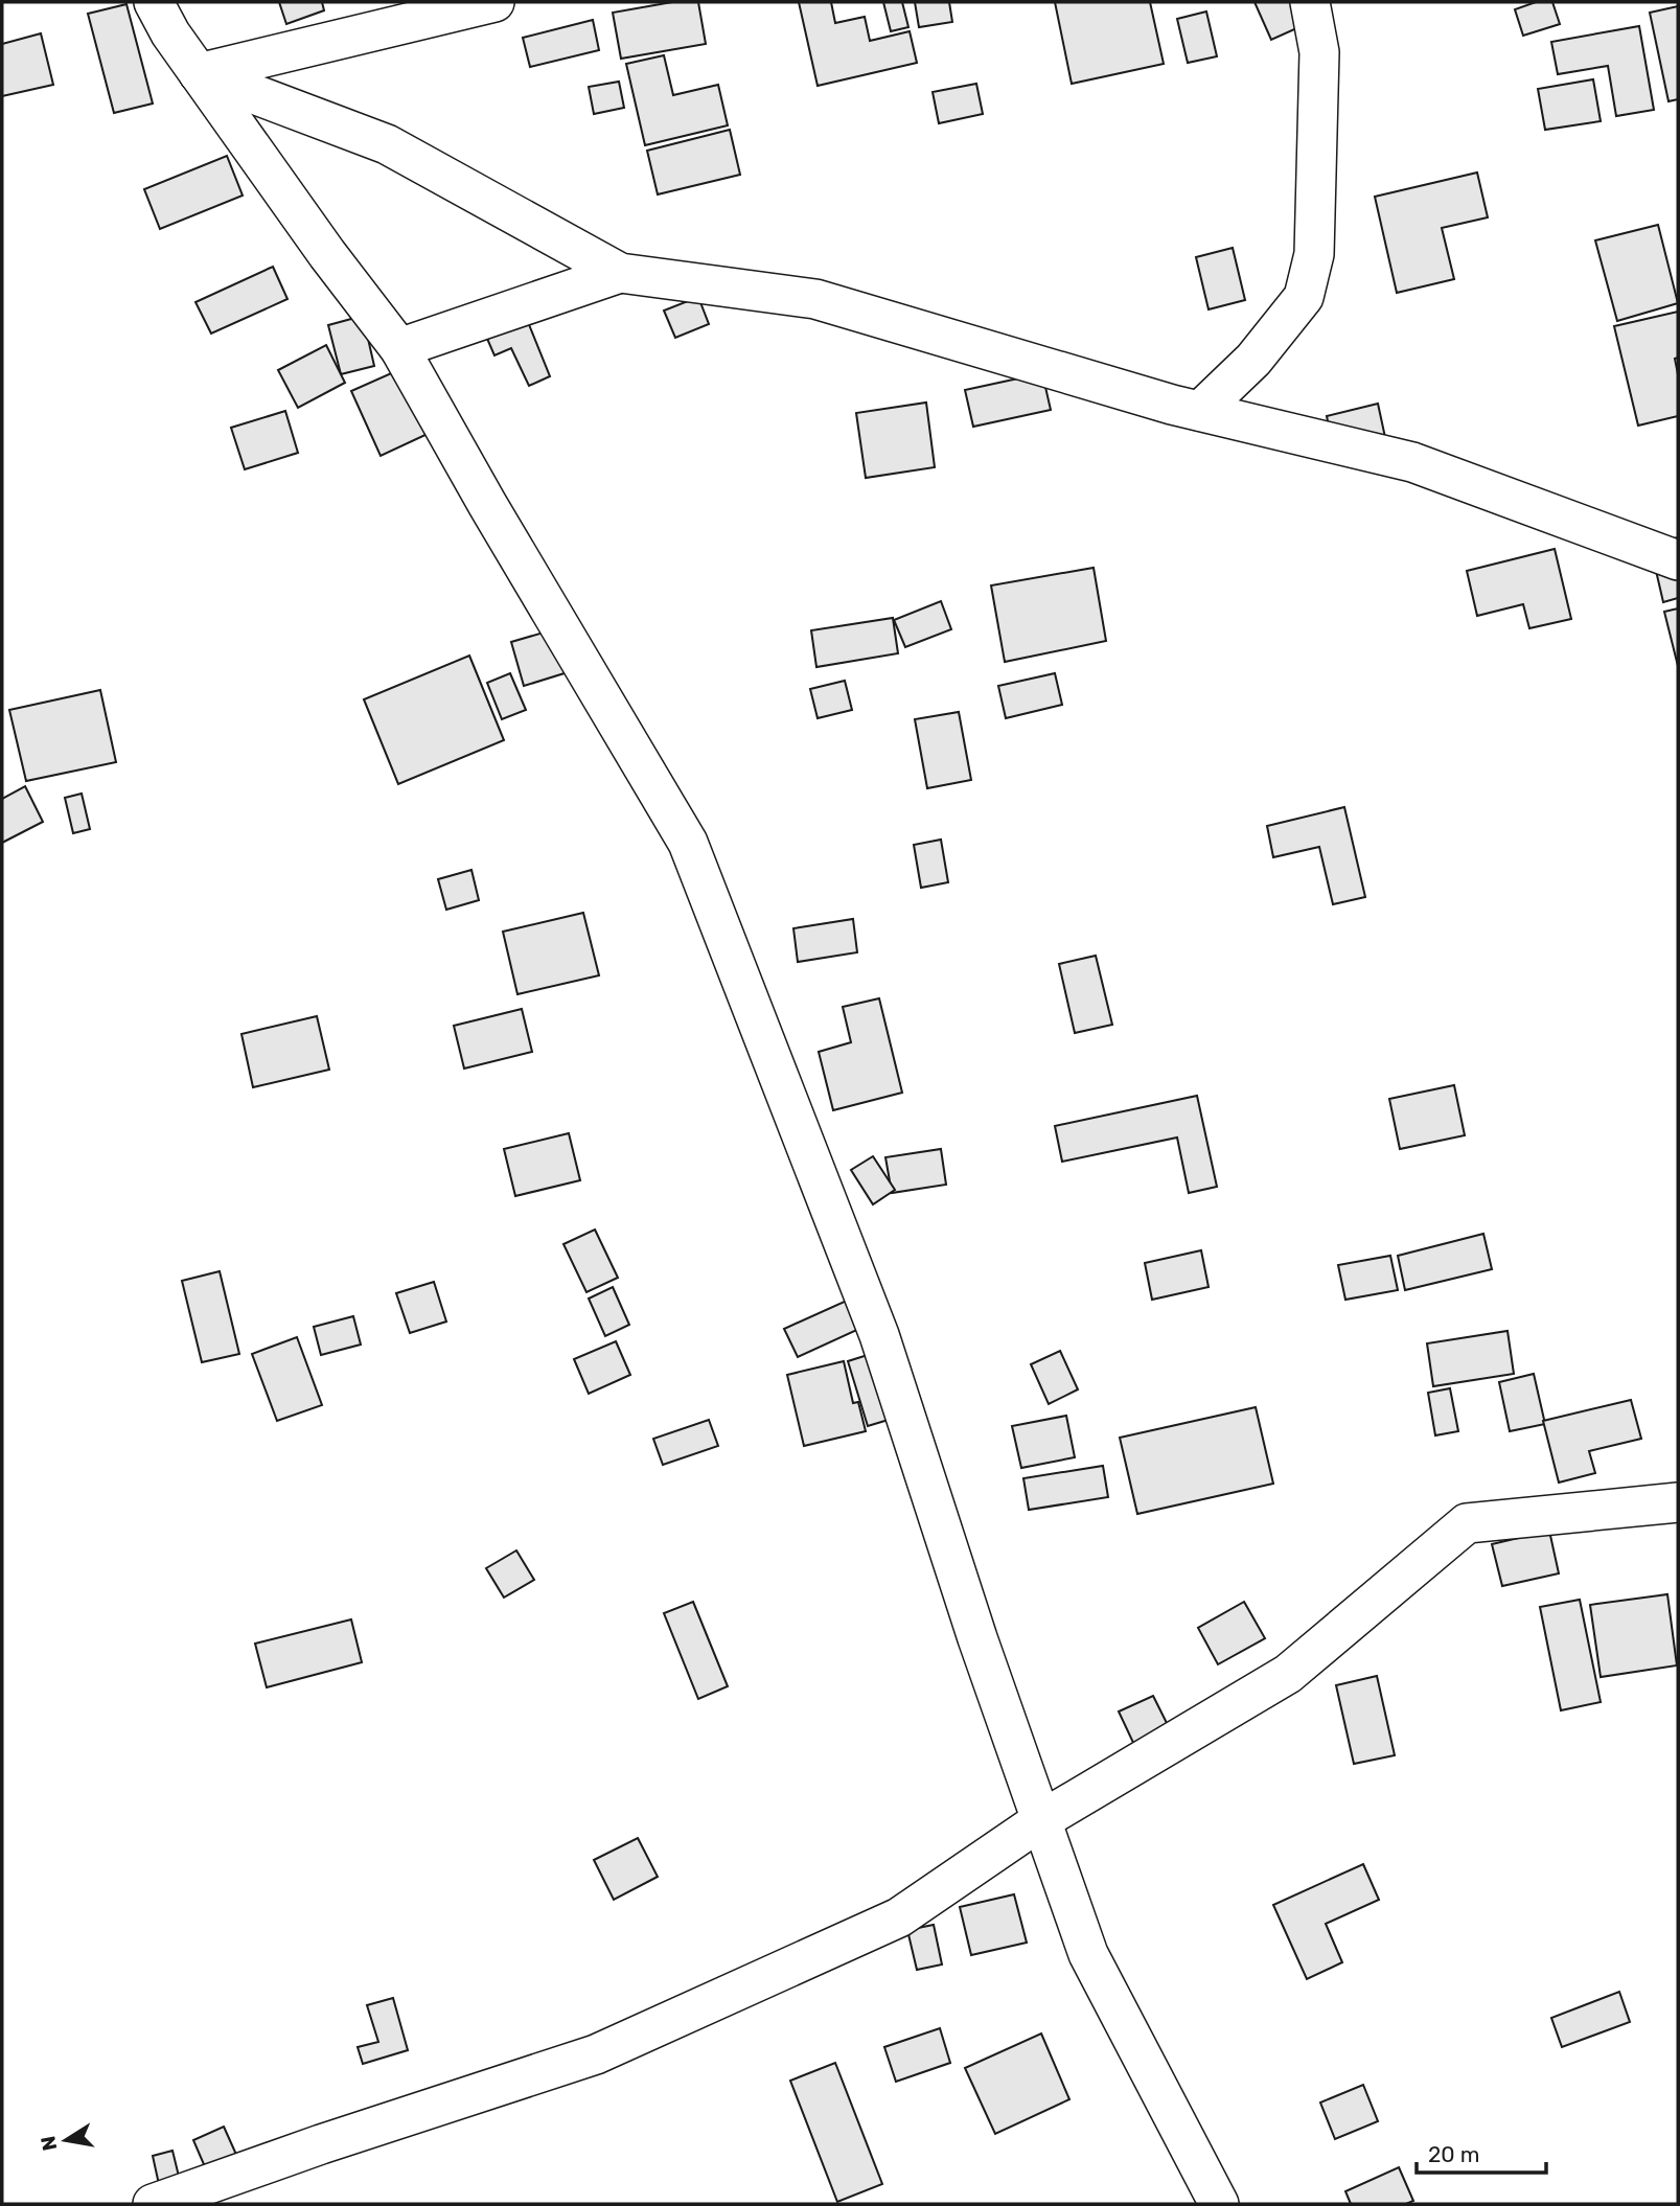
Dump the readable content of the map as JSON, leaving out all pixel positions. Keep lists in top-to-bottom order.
{
  "scale_bar": "20 m",
  "north": "left"
}
